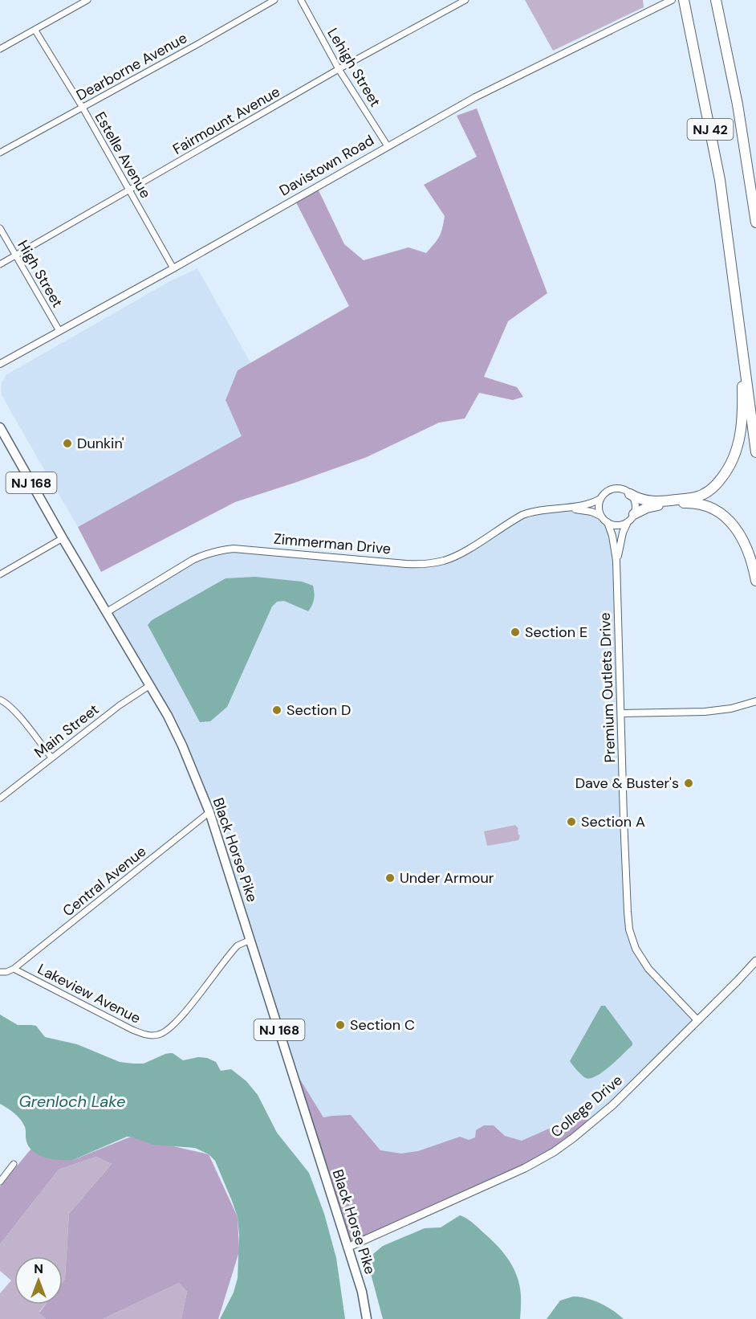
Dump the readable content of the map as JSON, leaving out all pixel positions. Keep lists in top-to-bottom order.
{
  "streets": {
    "highway": ["NJ 42"],
    "main road": ["NJ 168", "Black Horse Pike", "College Drive"],
    "street": [
      "Dearborne Avenue",
      "Lehigh Street",
      "Fairmount Avenue",
      "Estelle Avenue",
      "Davistown Road",
      "High Street",
      "Zimmerman Drive",
      "Premium Outlets Drive",
      "Main Street",
      "Central Avenue",
      "Lakeview Avenue"
    ]
  },
  "crossings": [
    ["Dearborne Avenue", "Estelle Avenue"],
    ["Lehigh Street", "Fairmount Avenue"],
    ["Lehigh Street", "Davistown Road"],
    ["Fairmount Avenue", "Estelle Avenue"],
    ["Fairmount Avenue", "High Street"],
    ["Estelle Avenue", "Davistown Road"],
    ["Davistown Road", "High Street"],
    ["Zimmerman Drive", "Premium Outlets Drive"],
    ["Zimmerman Drive", "Black Horse Pike"],
    ["Premium Outlets Drive", "College Drive"],
    ["Main Street", "Black Horse Pike"],
    ["Black Horse Pike", "Central Avenue"],
    ["Black Horse Pike", "Lakeview Avenue"],
    ["Black Horse Pike", "College Drive"],
    ["Central Avenue", "Lakeview Avenue"]
  ],
  "water": ["Grenloch Lake"],
  "places": [
    "Dunkin'",
    "Section E",
    "Section D",
    "Dave & Buster's",
    "Section A",
    "Under Armour",
    "Section C"
  ],
  "north": "top"
}
